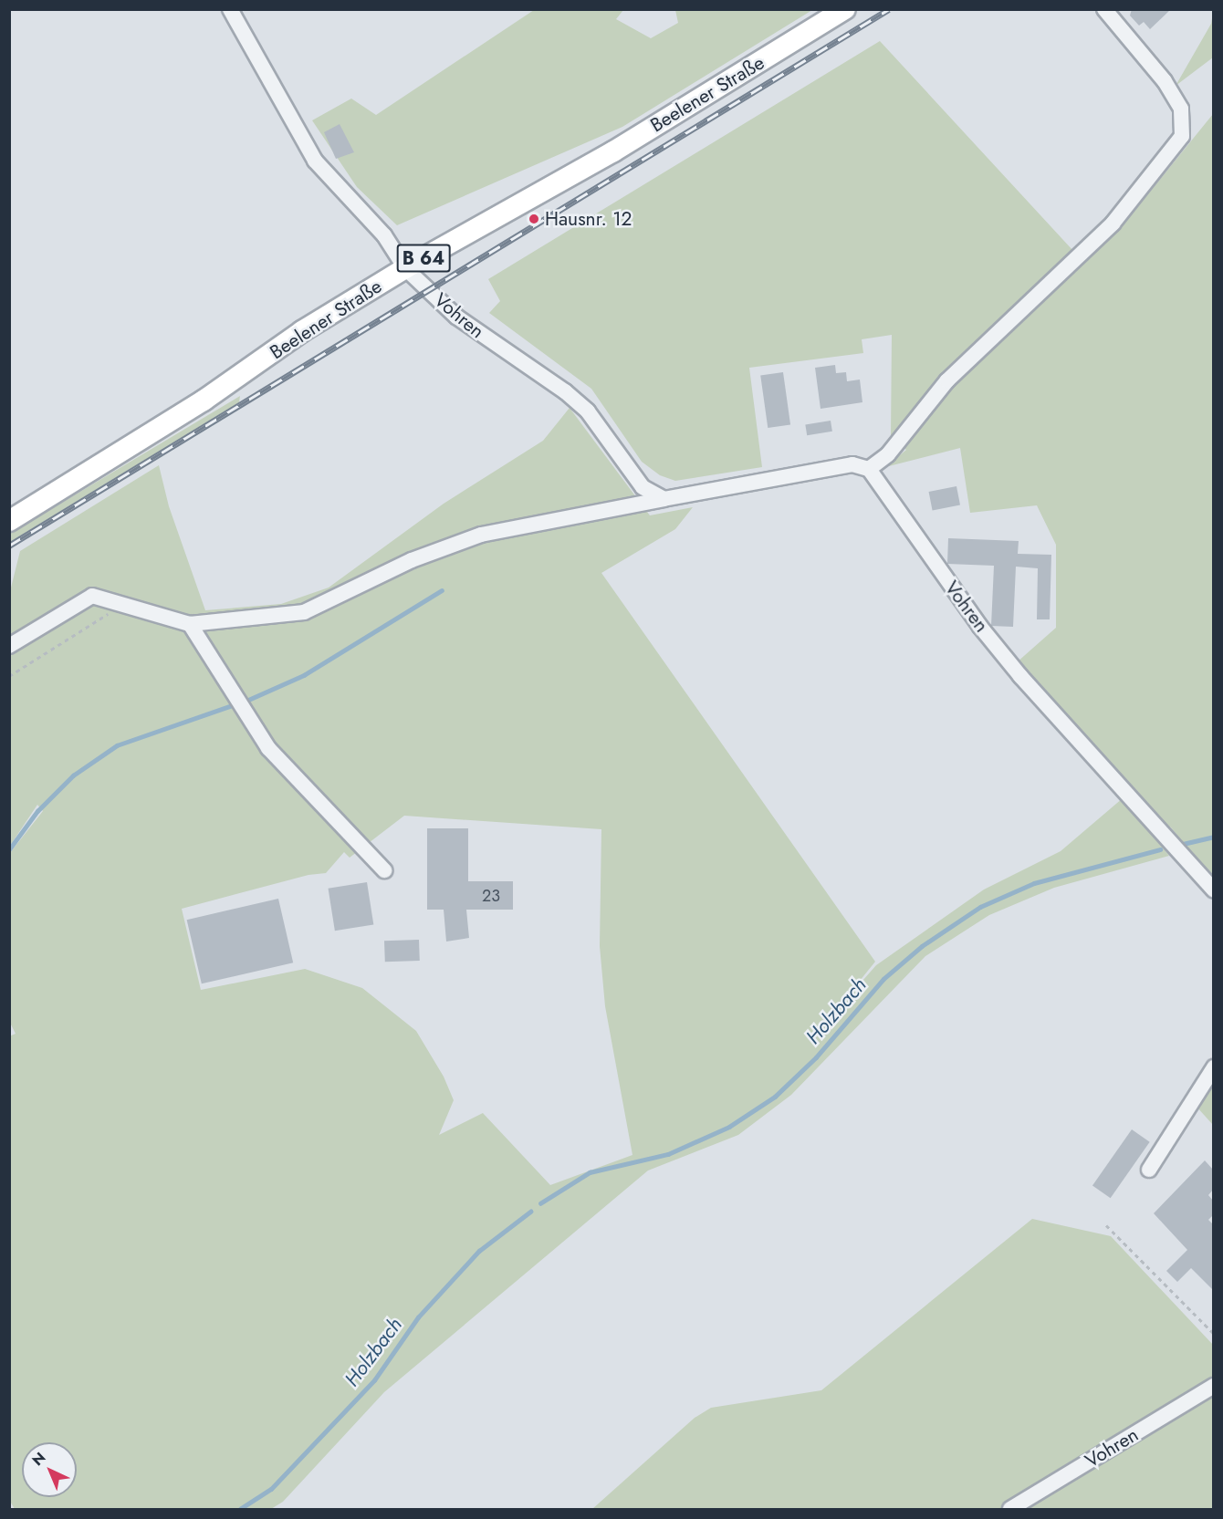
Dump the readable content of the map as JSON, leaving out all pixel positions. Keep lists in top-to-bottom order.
{
  "streets": {
    "main road": ["Beelener Straße", "B 64"],
    "street": ["Vohren"]
  },
  "crossings": [
    ["Beelener Straße", "Vohren"]
  ],
  "water": ["Holzbach"],
  "places": ["Hausnr. 12"],
  "house_numbers": ["23"],
  "north": "top left"
}
